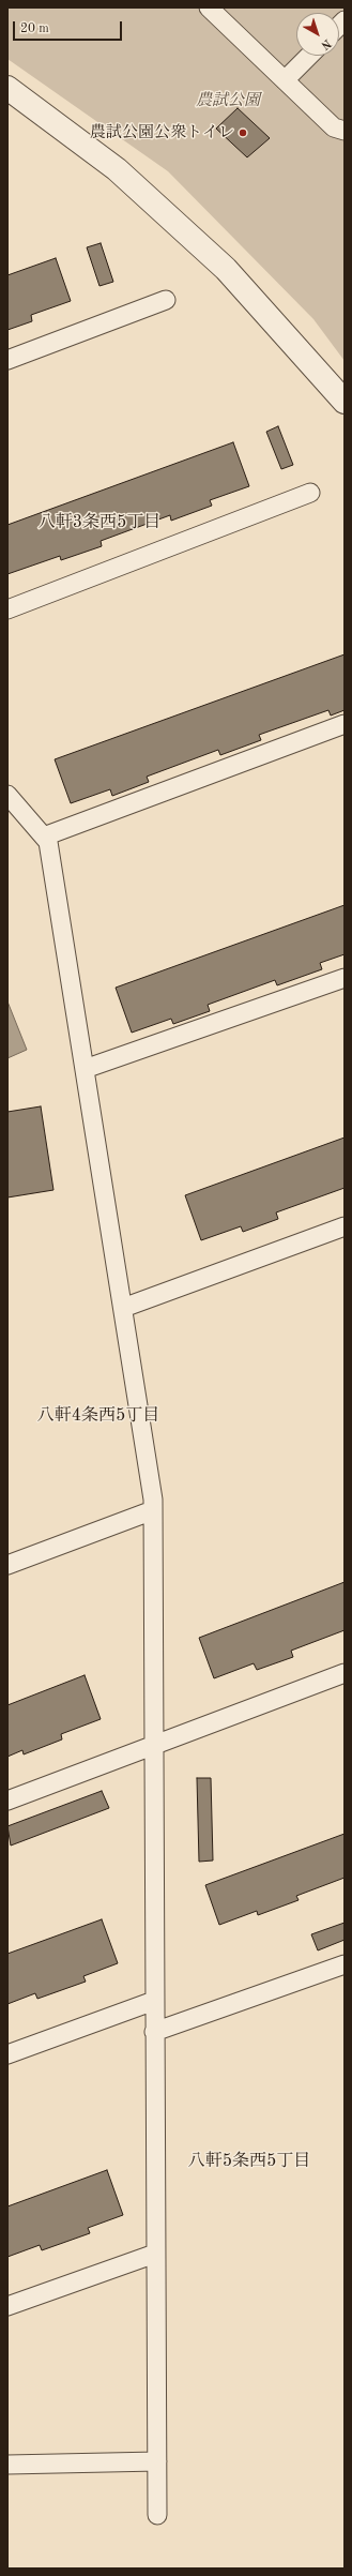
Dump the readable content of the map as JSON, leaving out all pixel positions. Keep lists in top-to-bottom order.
{
  "districts": ["八軒3条西5丁目", "八軒4条西5丁目", "八軒5条西5丁目"],
  "parks": ["農試公園"],
  "places": ["農試公園公衆トイレ"],
  "scale_bar": "20 m",
  "north": "bottom right"
}
